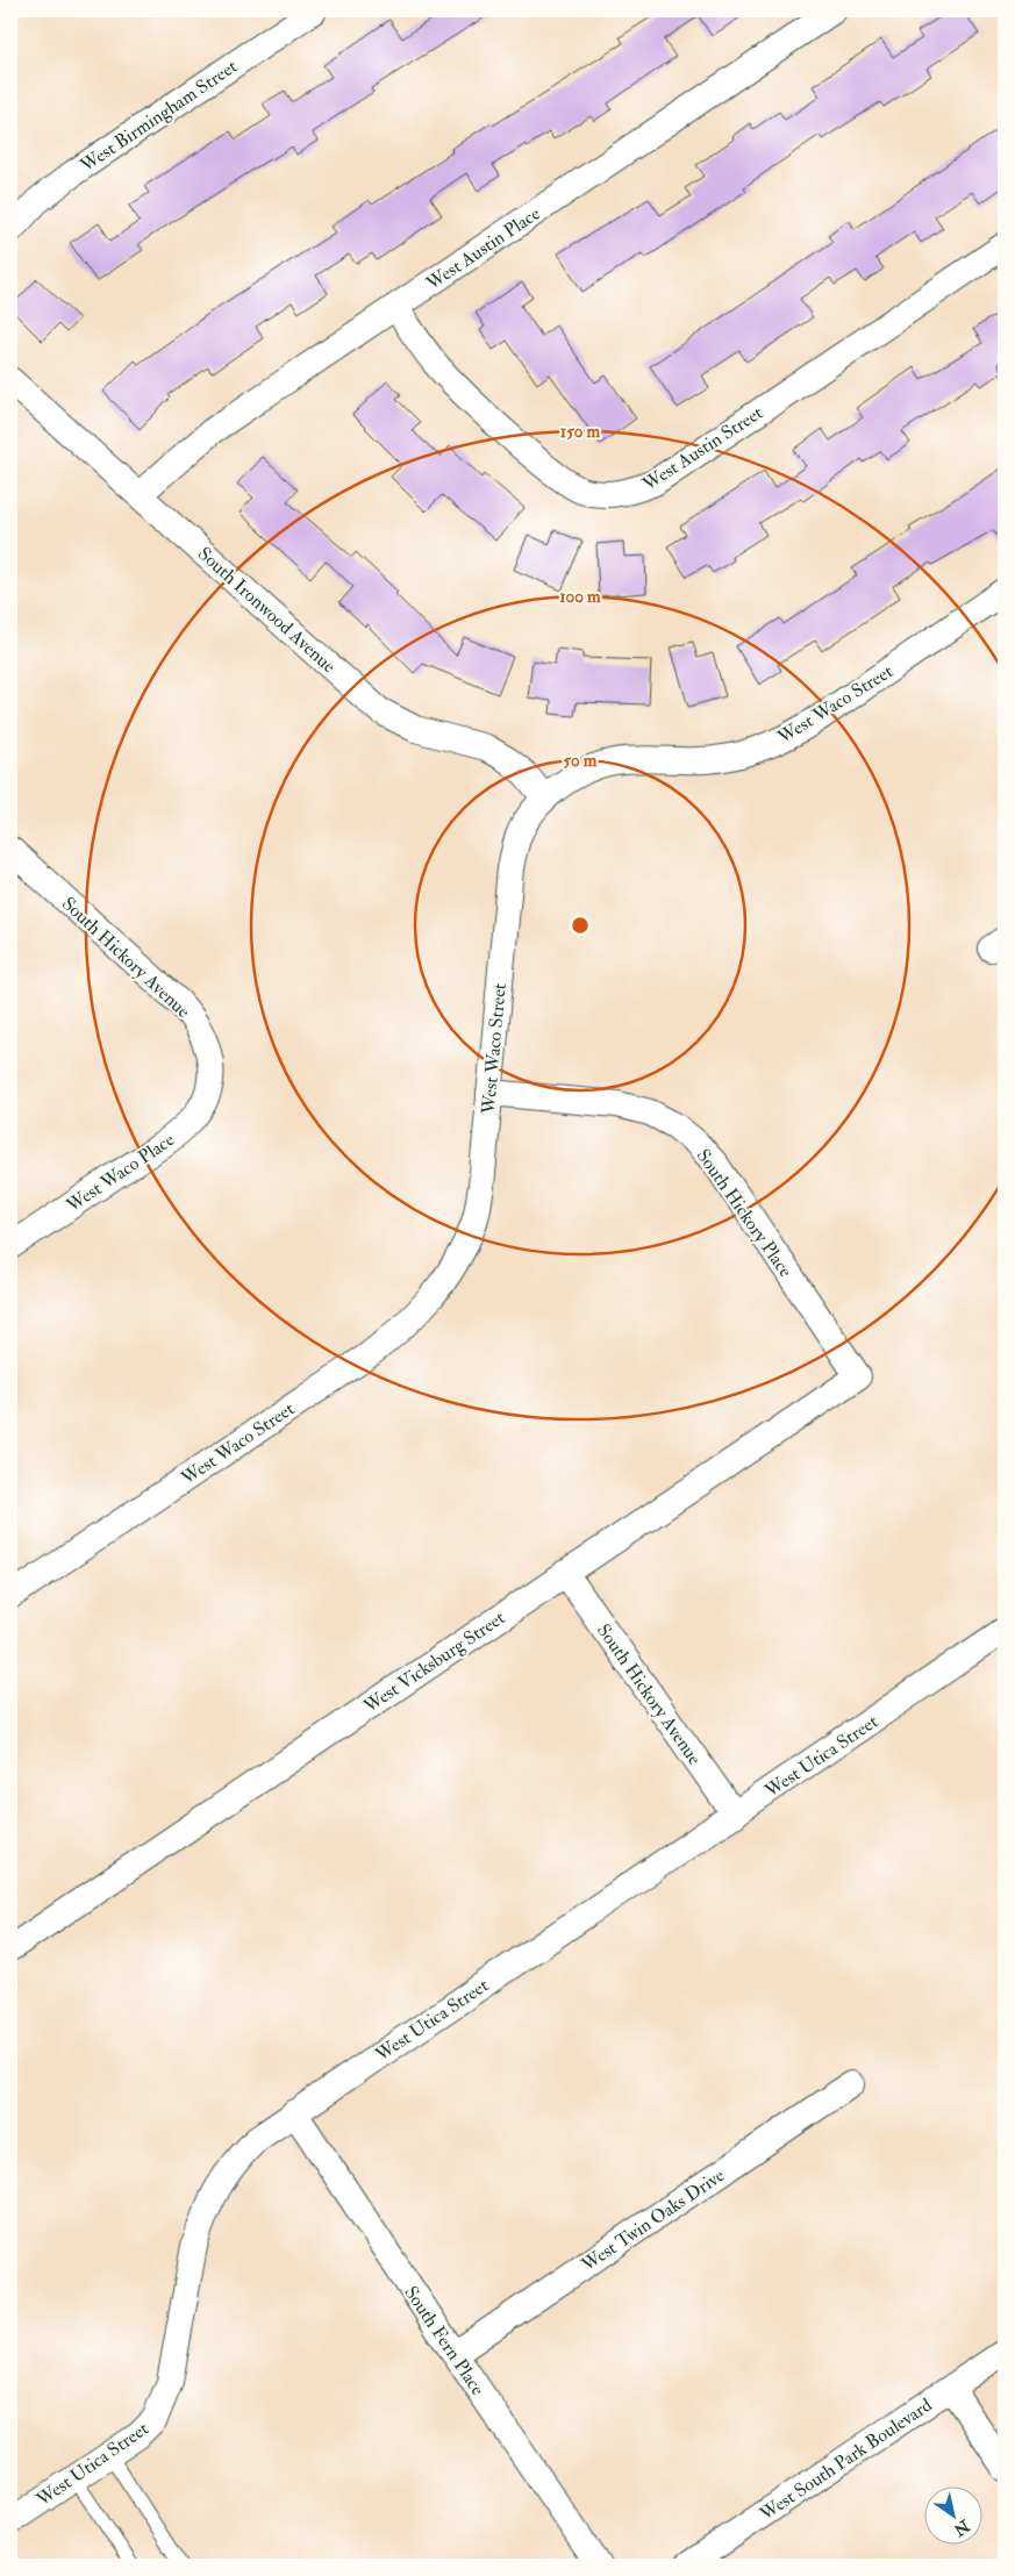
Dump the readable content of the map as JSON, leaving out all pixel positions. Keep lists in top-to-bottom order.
{
  "streets": {
    "street": [
      "West Birmingham Street",
      "West Austin Place",
      "West Austin Street",
      "South Ironwood Avenue",
      "West Waco Street",
      "South Hickory Avenue",
      "West Waco Place",
      "South Hickory Place",
      "West Vicksburg Street",
      "West Utica Street",
      "West Twin Oaks Drive",
      "South Fern Place",
      "West South Park Boulevard"
    ]
  },
  "crossings": [
    ["West Austin Place", "West Austin Street"],
    ["West Austin Place", "South Ironwood Avenue"],
    ["South Ironwood Avenue", "West Waco Street"],
    ["West Waco Street", "South Hickory Place"],
    ["South Hickory Avenue", "West Waco Place"],
    ["South Hickory Avenue", "West Vicksburg Street"],
    ["South Hickory Avenue", "West Utica Street"],
    ["South Hickory Place", "West Vicksburg Street"],
    ["West Utica Street", "South Fern Place"],
    ["West Twin Oaks Drive", "South Fern Place"]
  ],
  "north": "bottom right",
  "rings": ["150 m", "100 m", "50 m"]
}
